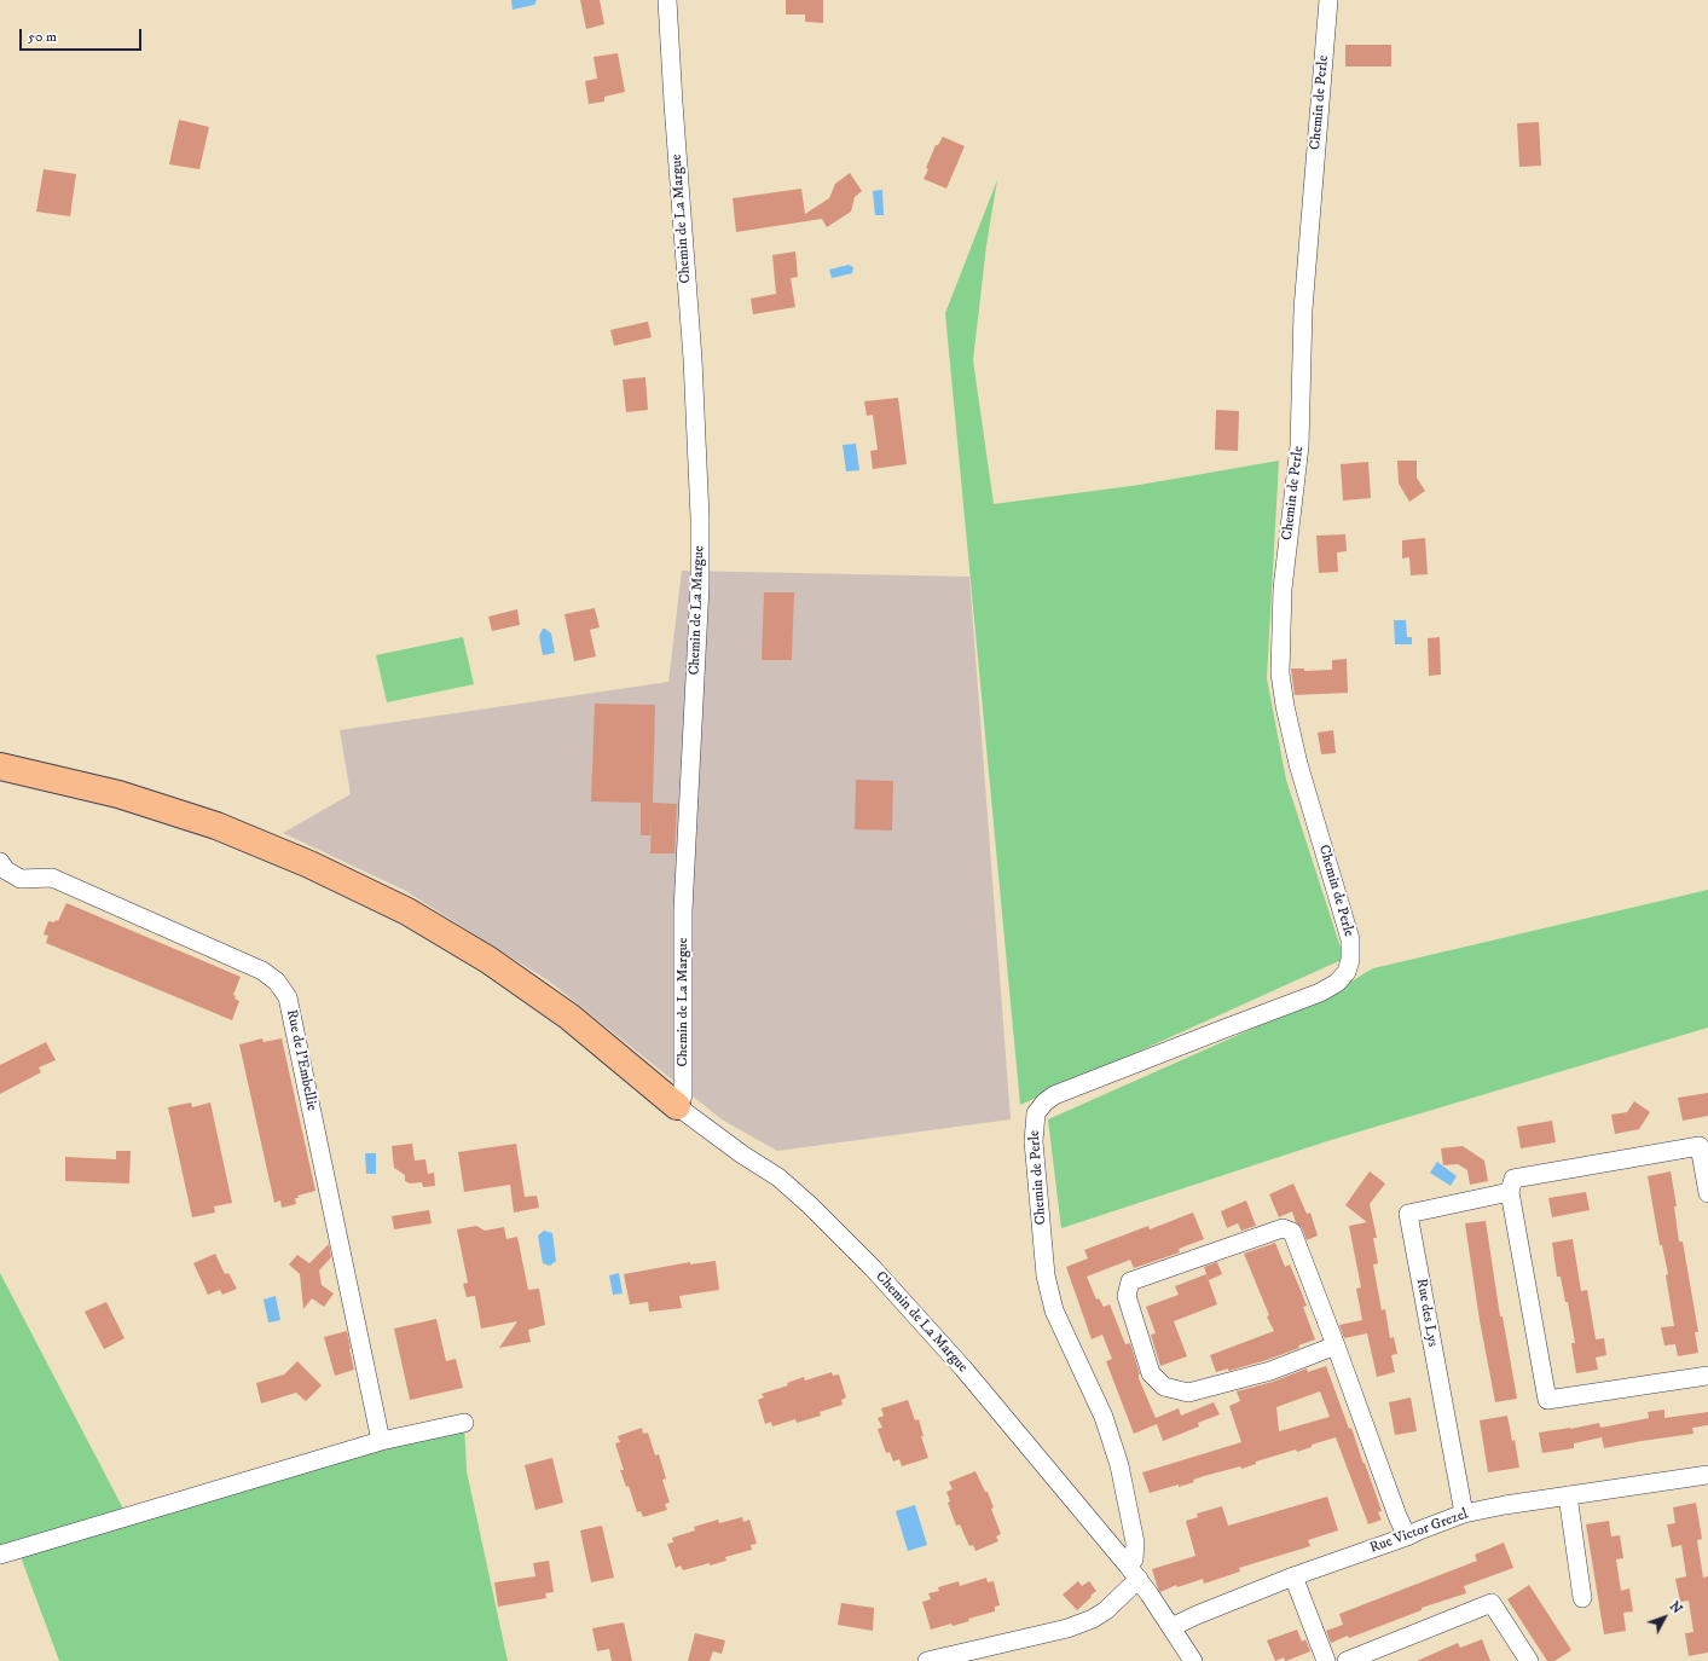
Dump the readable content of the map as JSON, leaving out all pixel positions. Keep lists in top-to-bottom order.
{
  "streets": {
    "street": [
      "Chemin de Perle",
      "Chemin de La Margue",
      "Rue de l'Embellie",
      "Rue des Lys",
      "Rue Victor Grezel"
    ]
  },
  "crossings": [
    ["Chemin de Perle", "Chemin de La Margue"],
    ["Chemin de La Margue", "Rue Victor Grezel"],
    ["Rue des Lys", "Rue Victor Grezel"]
  ],
  "scale_bar": "50 m",
  "north": "top right"
}
